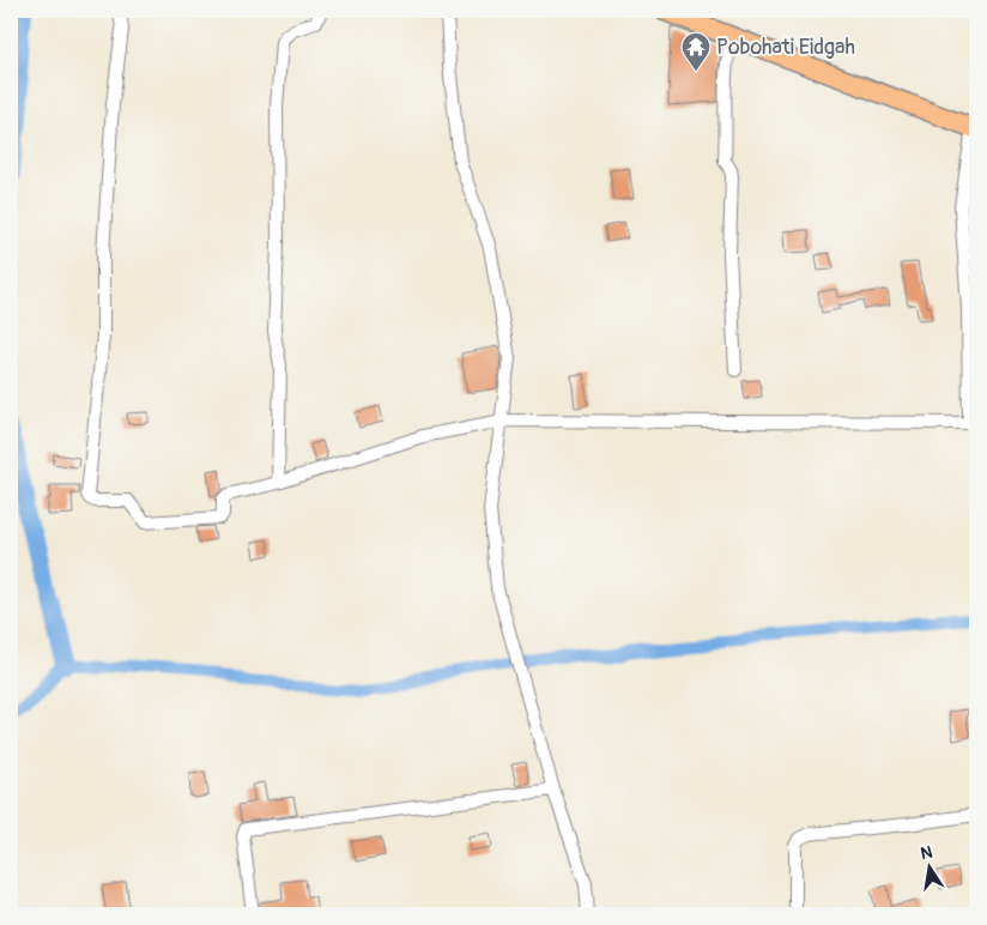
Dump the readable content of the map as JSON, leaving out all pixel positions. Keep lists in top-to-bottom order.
{
  "places": {
    "temple": ["Pobohati Eidgah"]
  },
  "north": "top"
}
